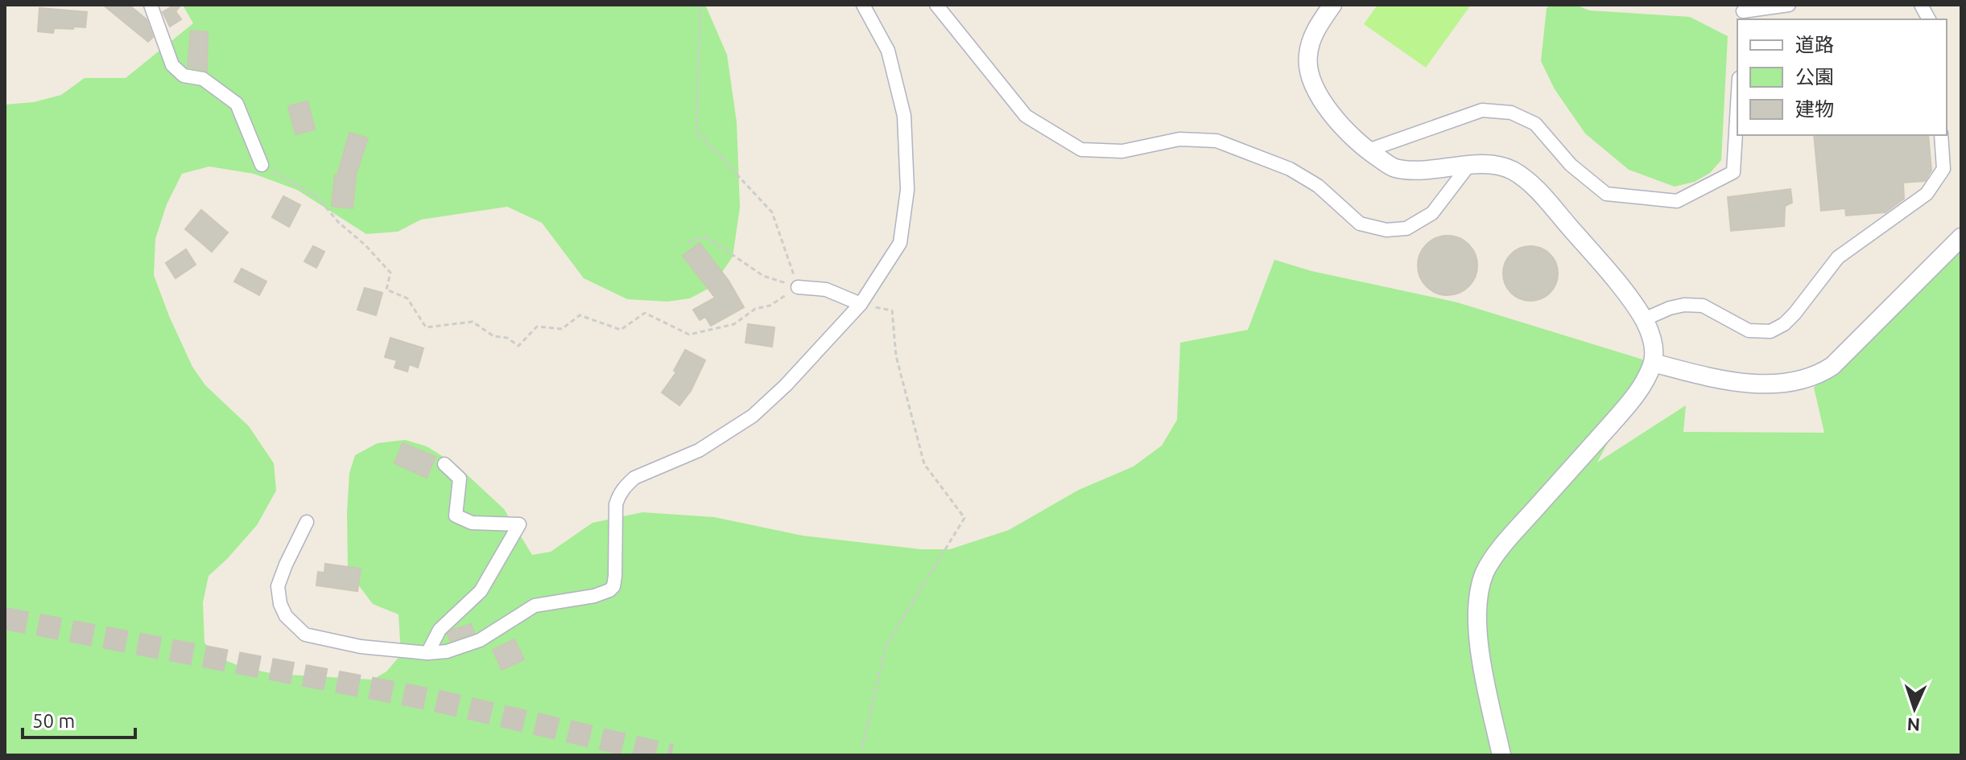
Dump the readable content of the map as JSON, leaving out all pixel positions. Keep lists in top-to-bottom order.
{
  "legend": ["道路", "公園", "建物"],
  "scale_bar": "50 m",
  "north": "bottom"
}
